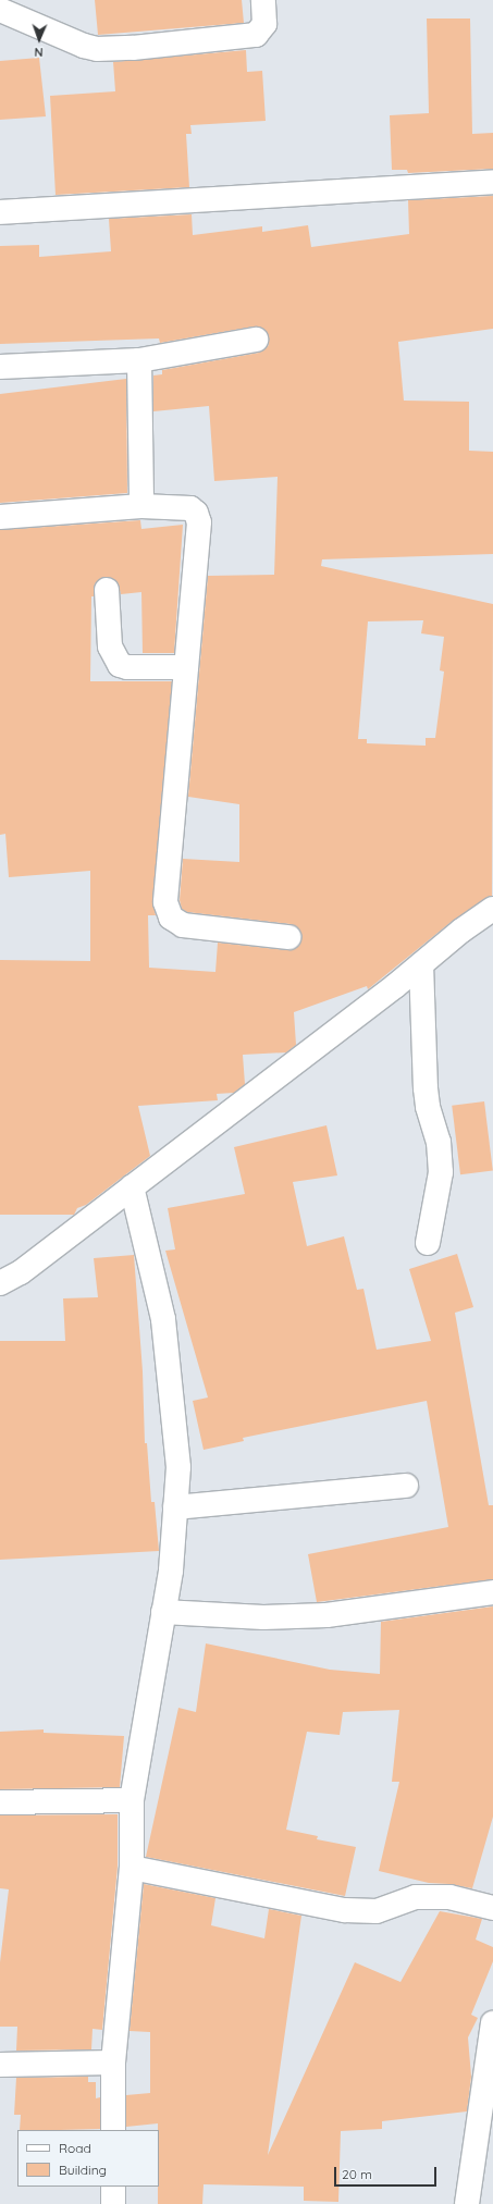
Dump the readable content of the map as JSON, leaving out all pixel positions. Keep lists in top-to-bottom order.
{
  "legend": ["Road", "Building"],
  "scale_bar": "20 m",
  "north": "bottom"
}
